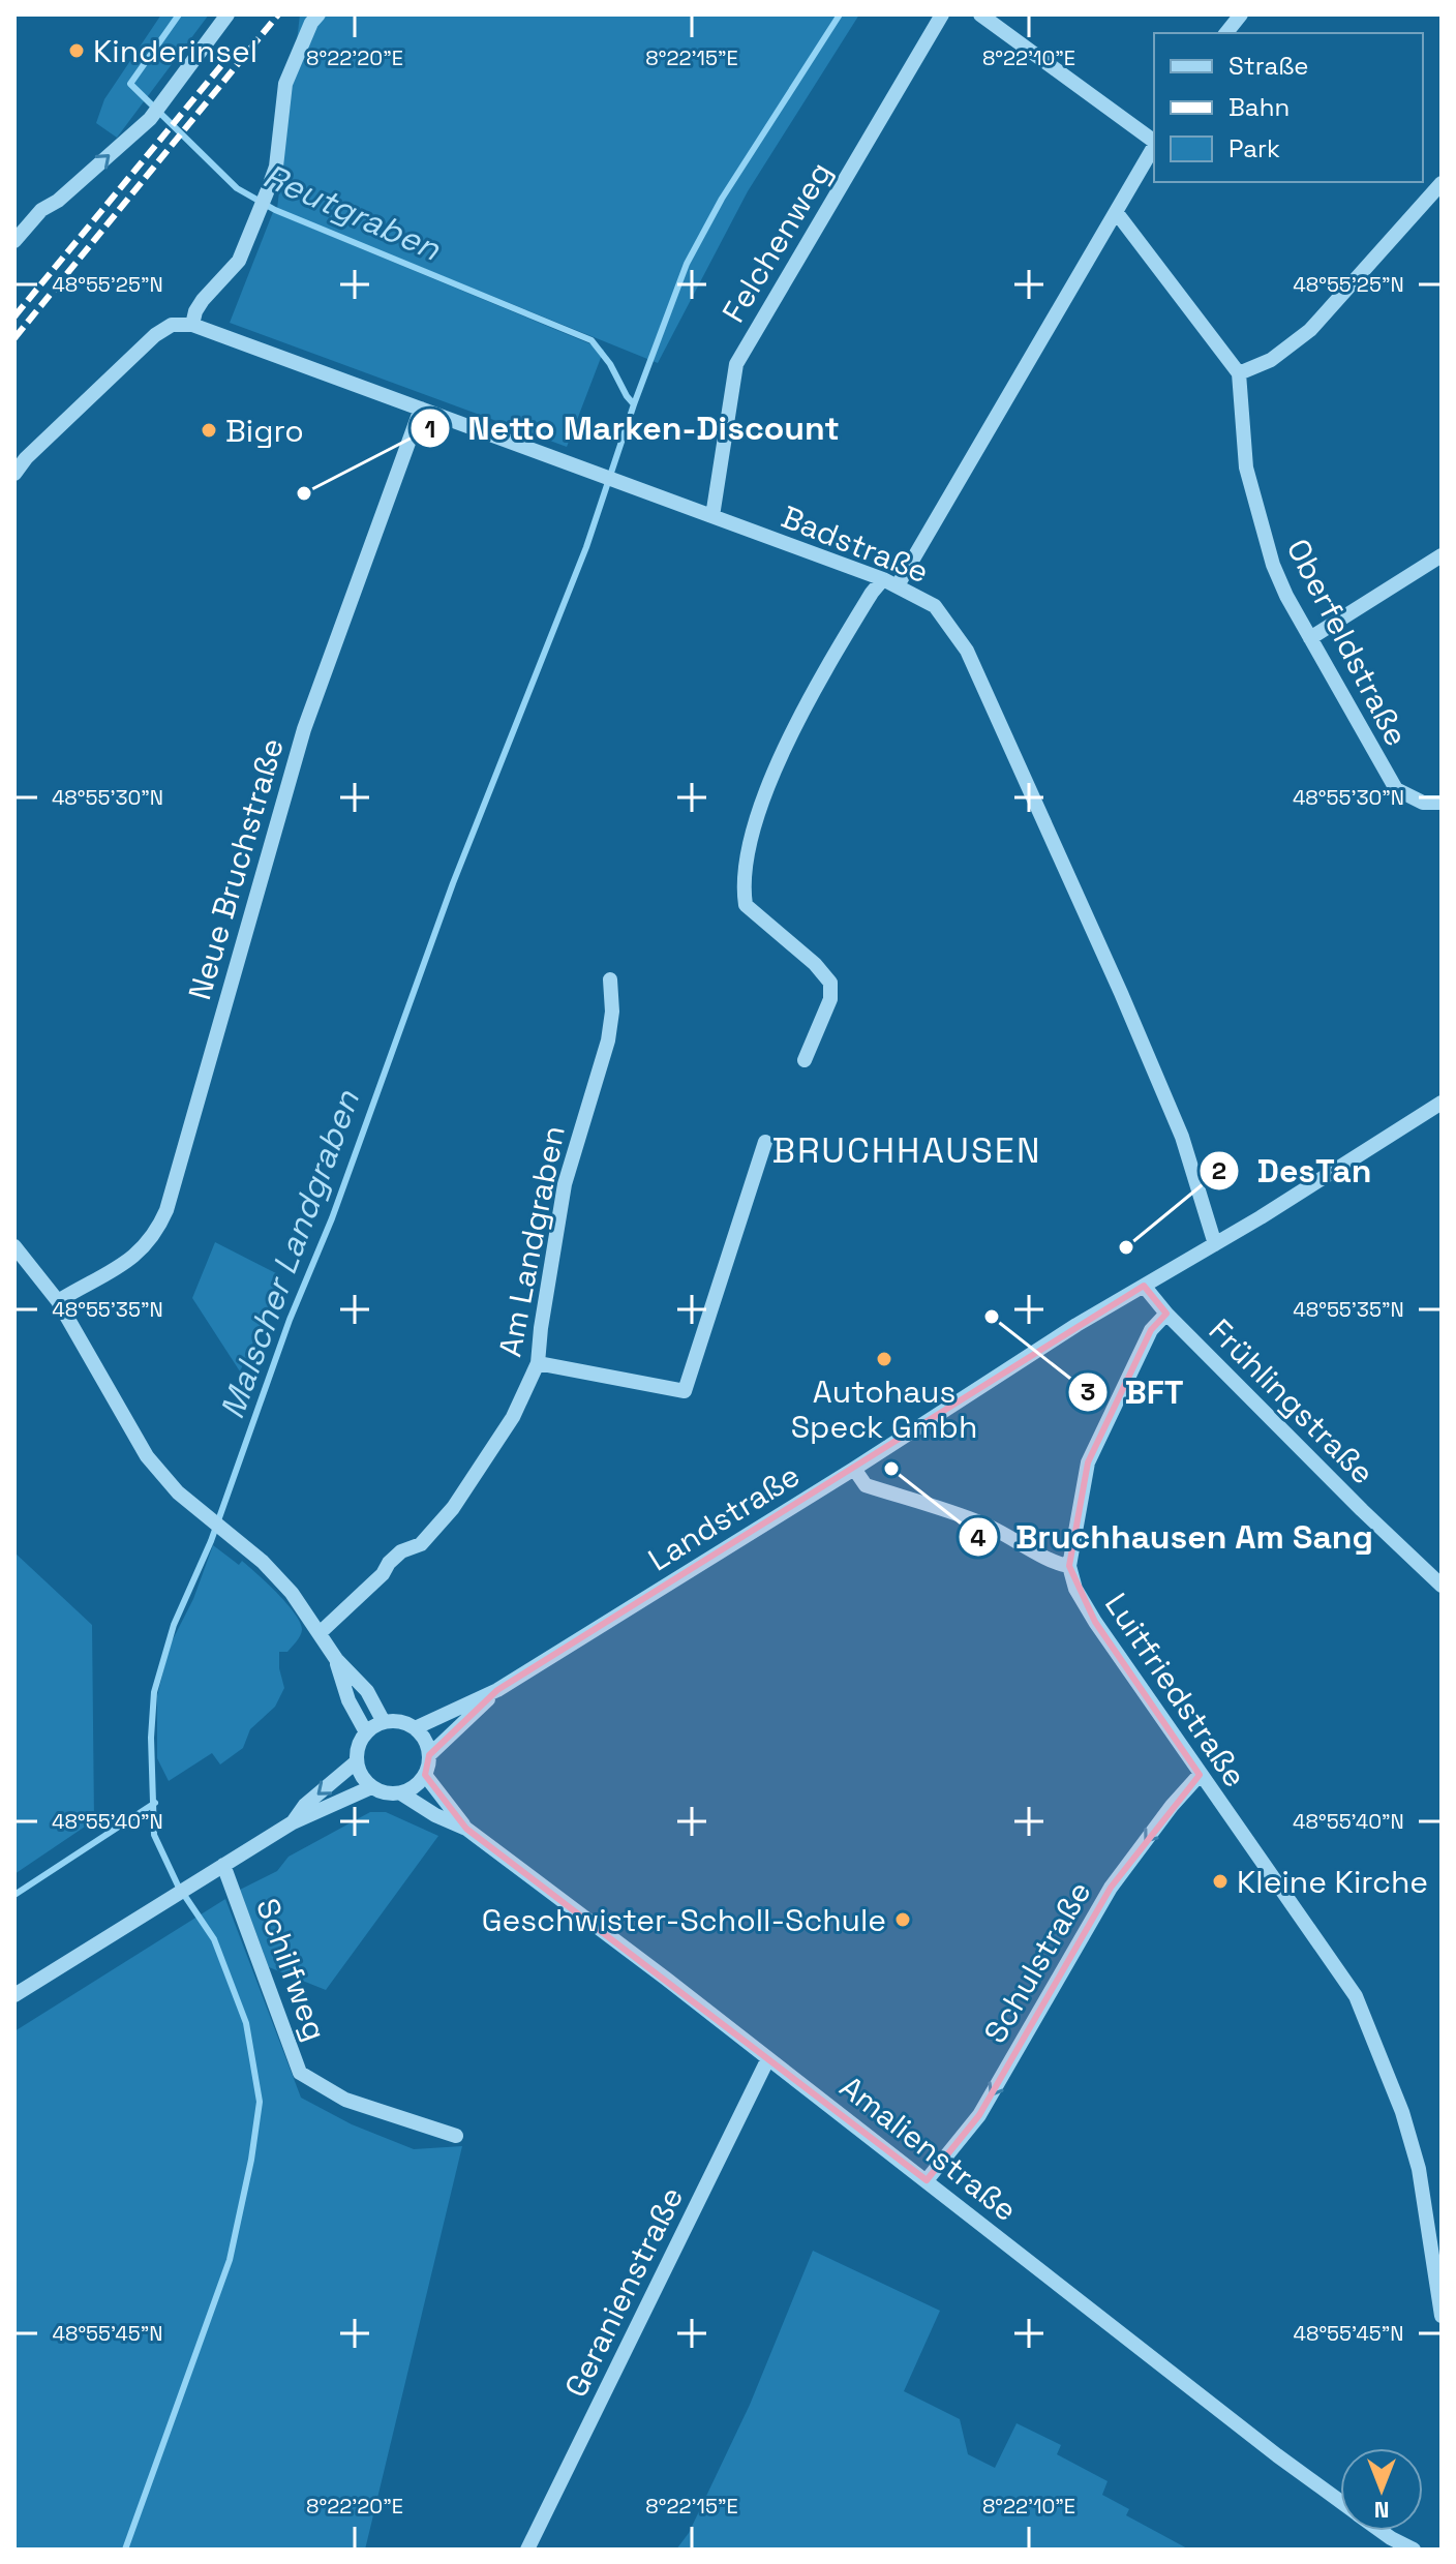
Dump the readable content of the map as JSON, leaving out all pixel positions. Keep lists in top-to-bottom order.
{
  "streets": {
    "street": [
      "Felchenweg",
      "Badstraße",
      "Oberfeldstraße",
      "Neue Bruchstraße",
      "Am Landgraben",
      "Frühlingstraße",
      "Landstraße",
      "Luitfriedstraße",
      "Schulstraße",
      "Schilfweg",
      "Amalienstraße",
      "Geranienstraße"
    ]
  },
  "crossings": [
    ["Felchenweg", "Badstraße"],
    ["Badstraße", "Neue Bruchstraße"],
    ["Badstraße", "Landstraße"],
    ["Frühlingstraße", "Landstraße"],
    ["Landstraße", "Amalienstraße"],
    ["Luitfriedstraße", "Schulstraße"],
    ["Schulstraße", "Amalienstraße"],
    ["Amalienstraße", "Geranienstraße"]
  ],
  "one_way": ["Schulstraße"],
  "districts": ["BRUCHHAUSEN"],
  "water": ["Reutgraben", "Malscher Landgraben"],
  "places": [
    "Kinderinsel",
    "Bigro",
    "Netto Marken-Discount",
    "DesTan",
    "BFT",
    "Autohaus Speck Gmbh",
    "Bruchhausen Am Sang",
    "Kleine Kirche",
    "Geschwister-Scholl-Schule"
  ],
  "legend": ["Straße", "Bahn", "Park"],
  "north": "bottom",
  "coordinates": [
    "8°22'20\"E",
    "8°22'15\"E",
    "8°22'10\"E",
    "48°55'25\"N",
    "48°55'30\"N",
    "48°55'35\"N",
    "48°55'40\"N",
    "48°55'45\"N"
  ]
}
